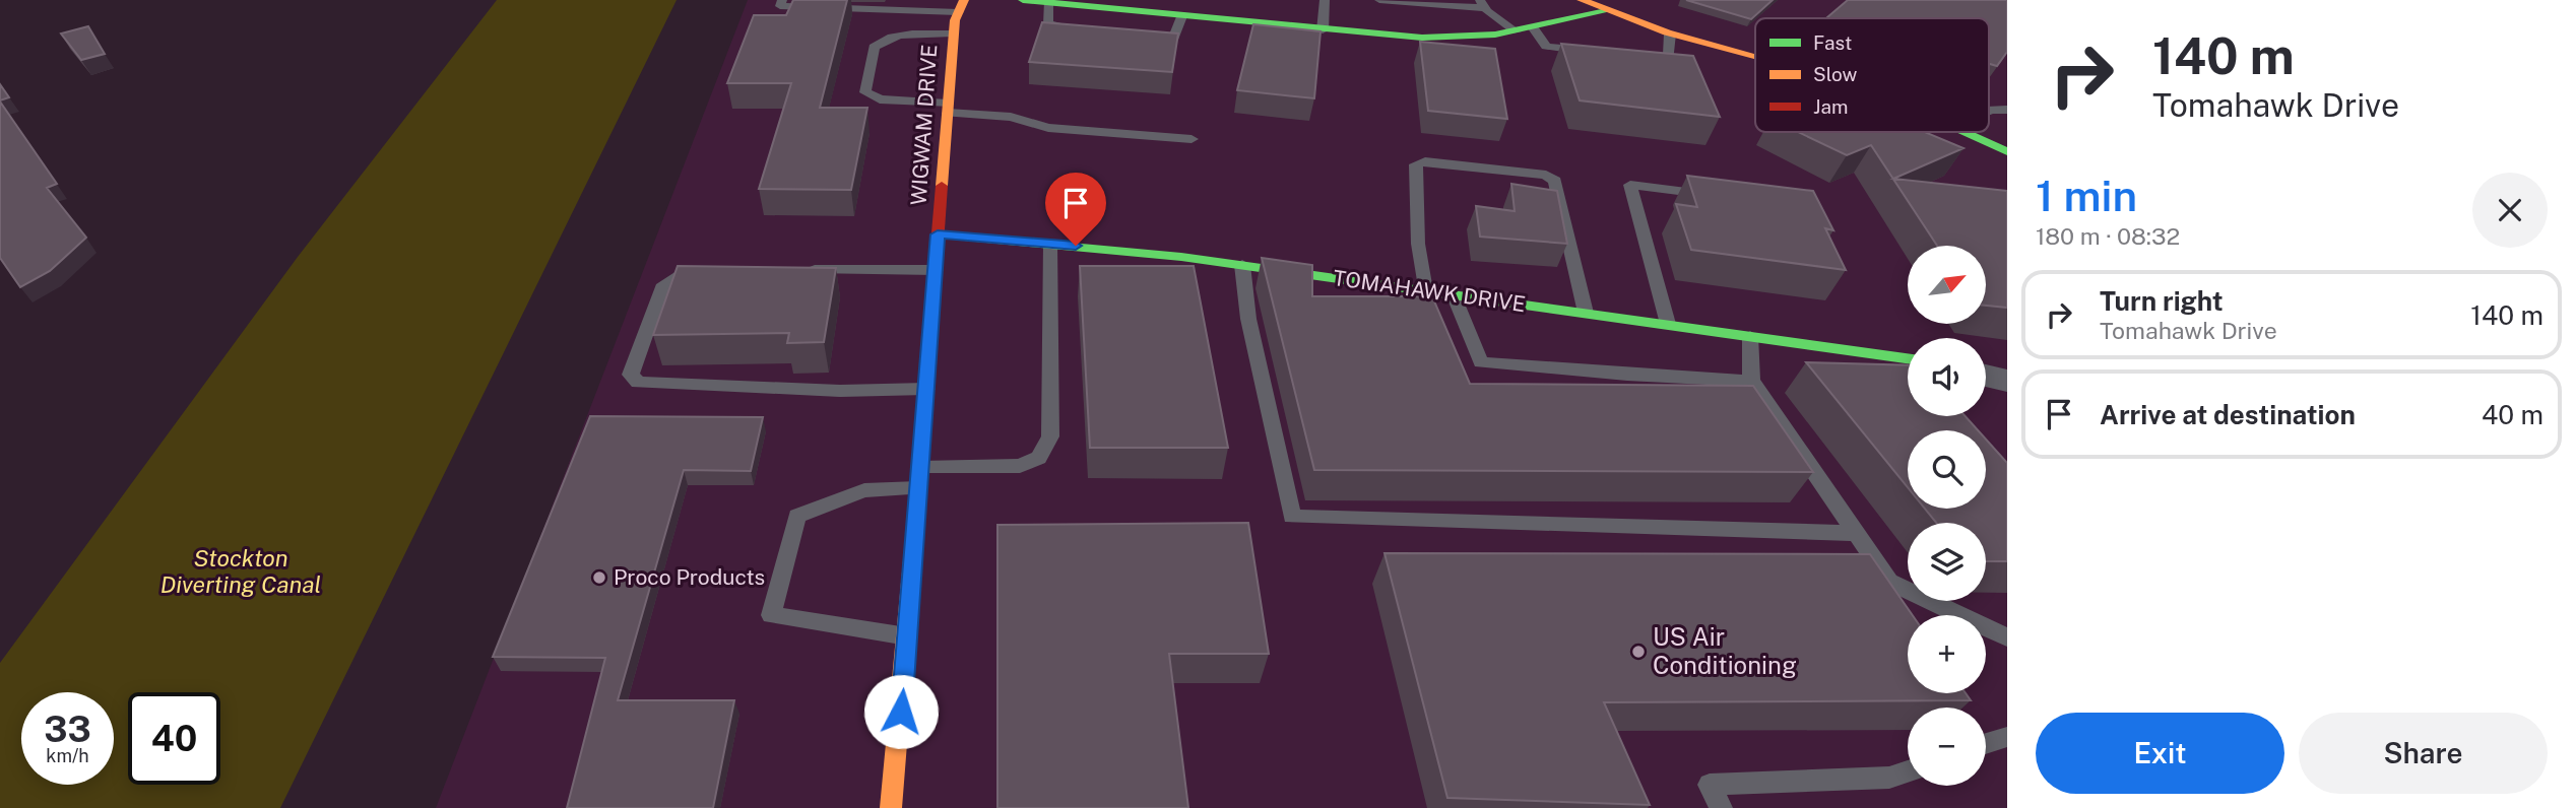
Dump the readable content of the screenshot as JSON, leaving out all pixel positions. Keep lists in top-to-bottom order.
{
  "streets": {
    "street": ["WIGWAM DRIVE", "TOMAHAWK DRIVE"]
  },
  "crossings": [
    ["WIGWAM DRIVE", "TOMAHAWK DRIVE"]
  ],
  "water": ["Stockton Diverting Canal"],
  "places": ["Proco Products", "US Air Conditioning"],
  "legend": ["Fast", "Slow", "Jam"],
  "north": "top right",
  "page": {
    "turn": ["140 m", "Tomahawk Drive"],
    "heading": ["1 min", "180 m · 08:32"],
    "map_buttons": ["+", "−"],
    "list": [
      {
        "name": "Turn right",
        "note": "Tomahawk Drive",
        "value": "140 m"
      },
      {
        "name": "Arrive at destination",
        "value": "40 m"
      }
    ],
    "speed": "33 km/h",
    "limit": "40",
    "buttons": ["Exit", "Share"]
  }
}
